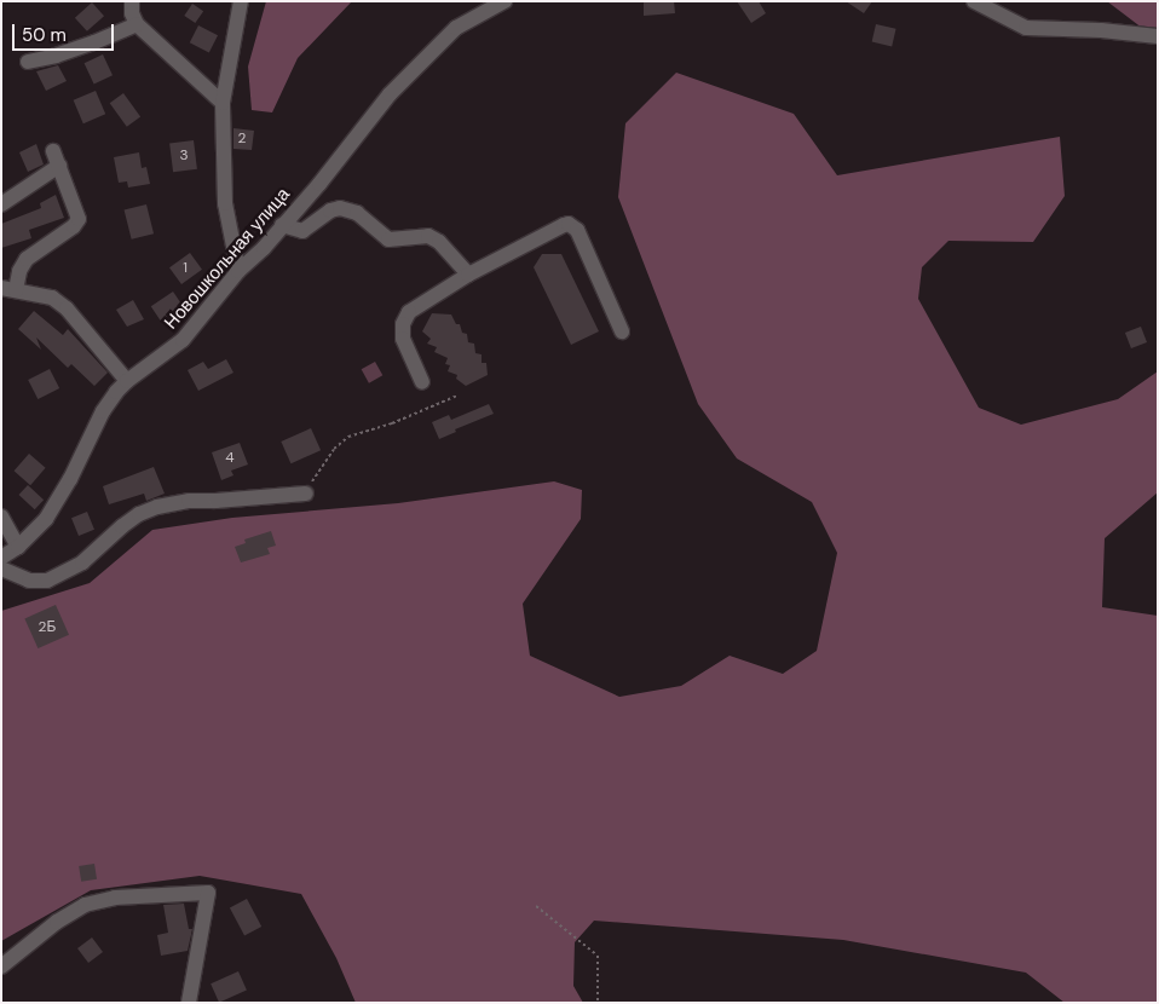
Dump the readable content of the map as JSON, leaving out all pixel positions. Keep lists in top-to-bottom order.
{
  "streets": {
    "street": ["Новошкольная улица"]
  },
  "house_numbers": [
    "2",
    "3",
    "1",
    "4",
    "2Б"
  ],
  "scale_bar": "50 m"
}
